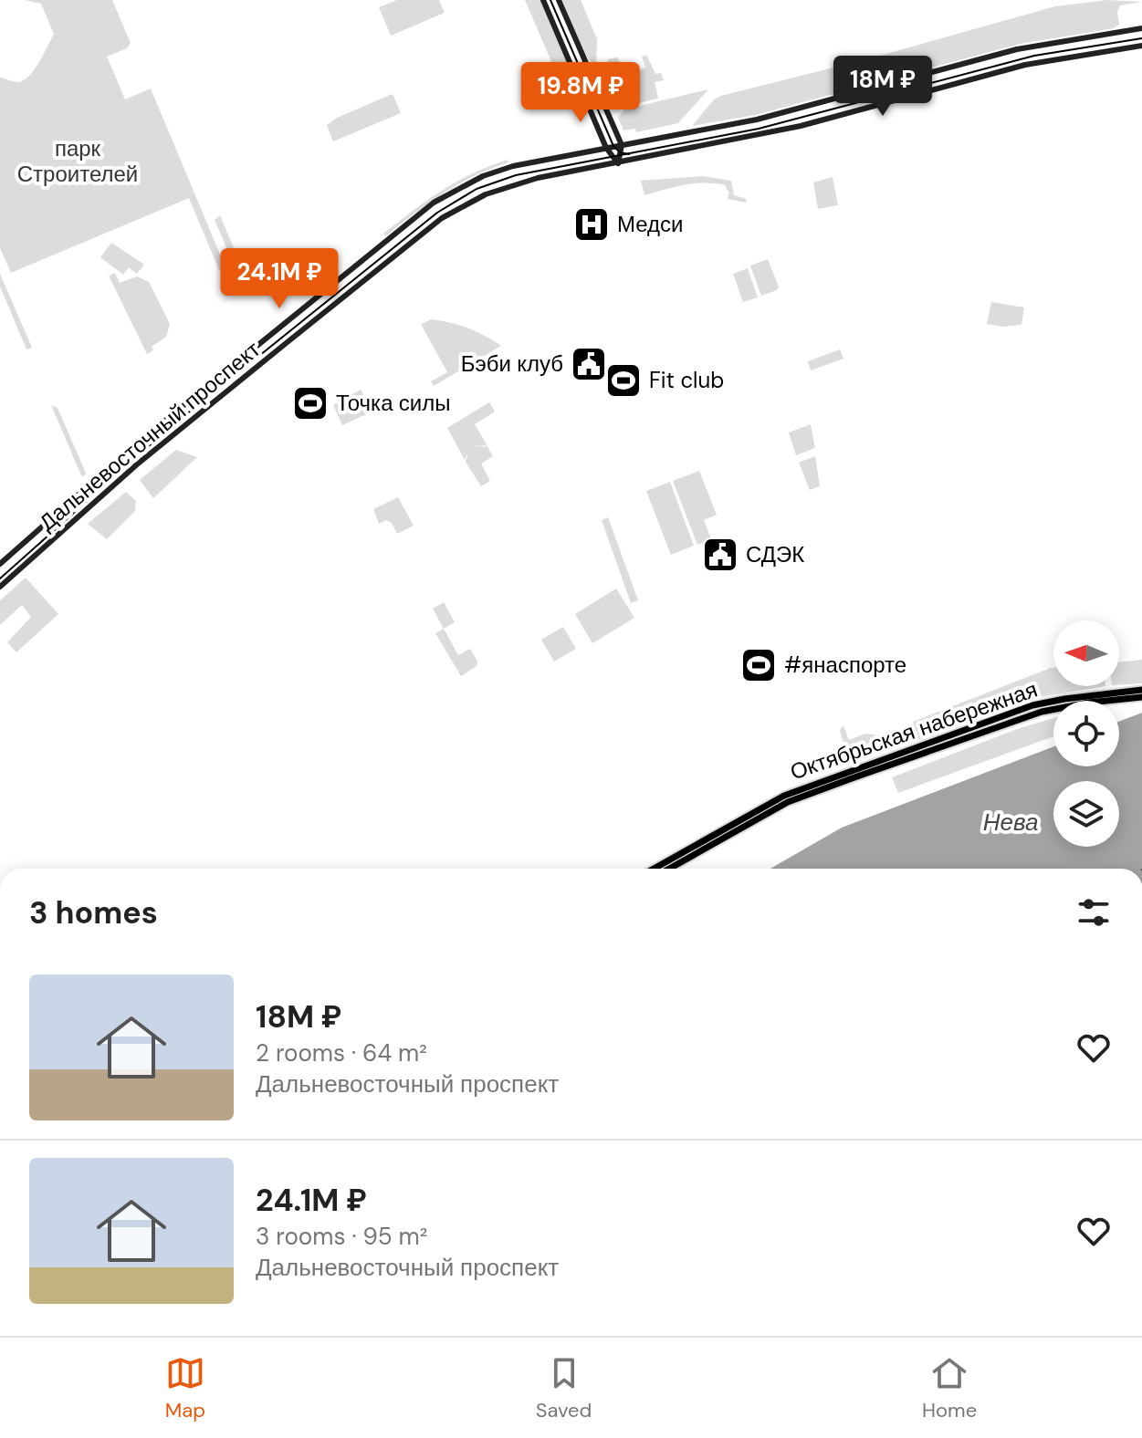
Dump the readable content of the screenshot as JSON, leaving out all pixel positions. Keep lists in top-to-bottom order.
{
  "streets": {
    "main road": ["Дальневосточный проспект", "Октябрьская набережная"]
  },
  "water": ["Нева"],
  "parks": ["парк Строителей"],
  "places": {
    "hospital": ["Медси"],
    "public building": ["Бэби клуб", "СДЭК"],
    "sports": ["Fit club", "Точка силы", "#янаспорте"]
  },
  "north": "left",
  "page": {
    "price": ["18M ₽", "19.8M ₽", "24.1M ₽"],
    "heading": "3 homes",
    "list": [
      {
        "name": "18M ₽",
        "note": "2 rooms · 64 m² · Дальневосточный проспект"
      },
      {
        "name": "24.1M ₽",
        "note": "3 rooms · 95 m² · Дальневосточный проспект"
      }
    ],
    "tabs": ["Map", "Saved", "Home"]
  }
}
